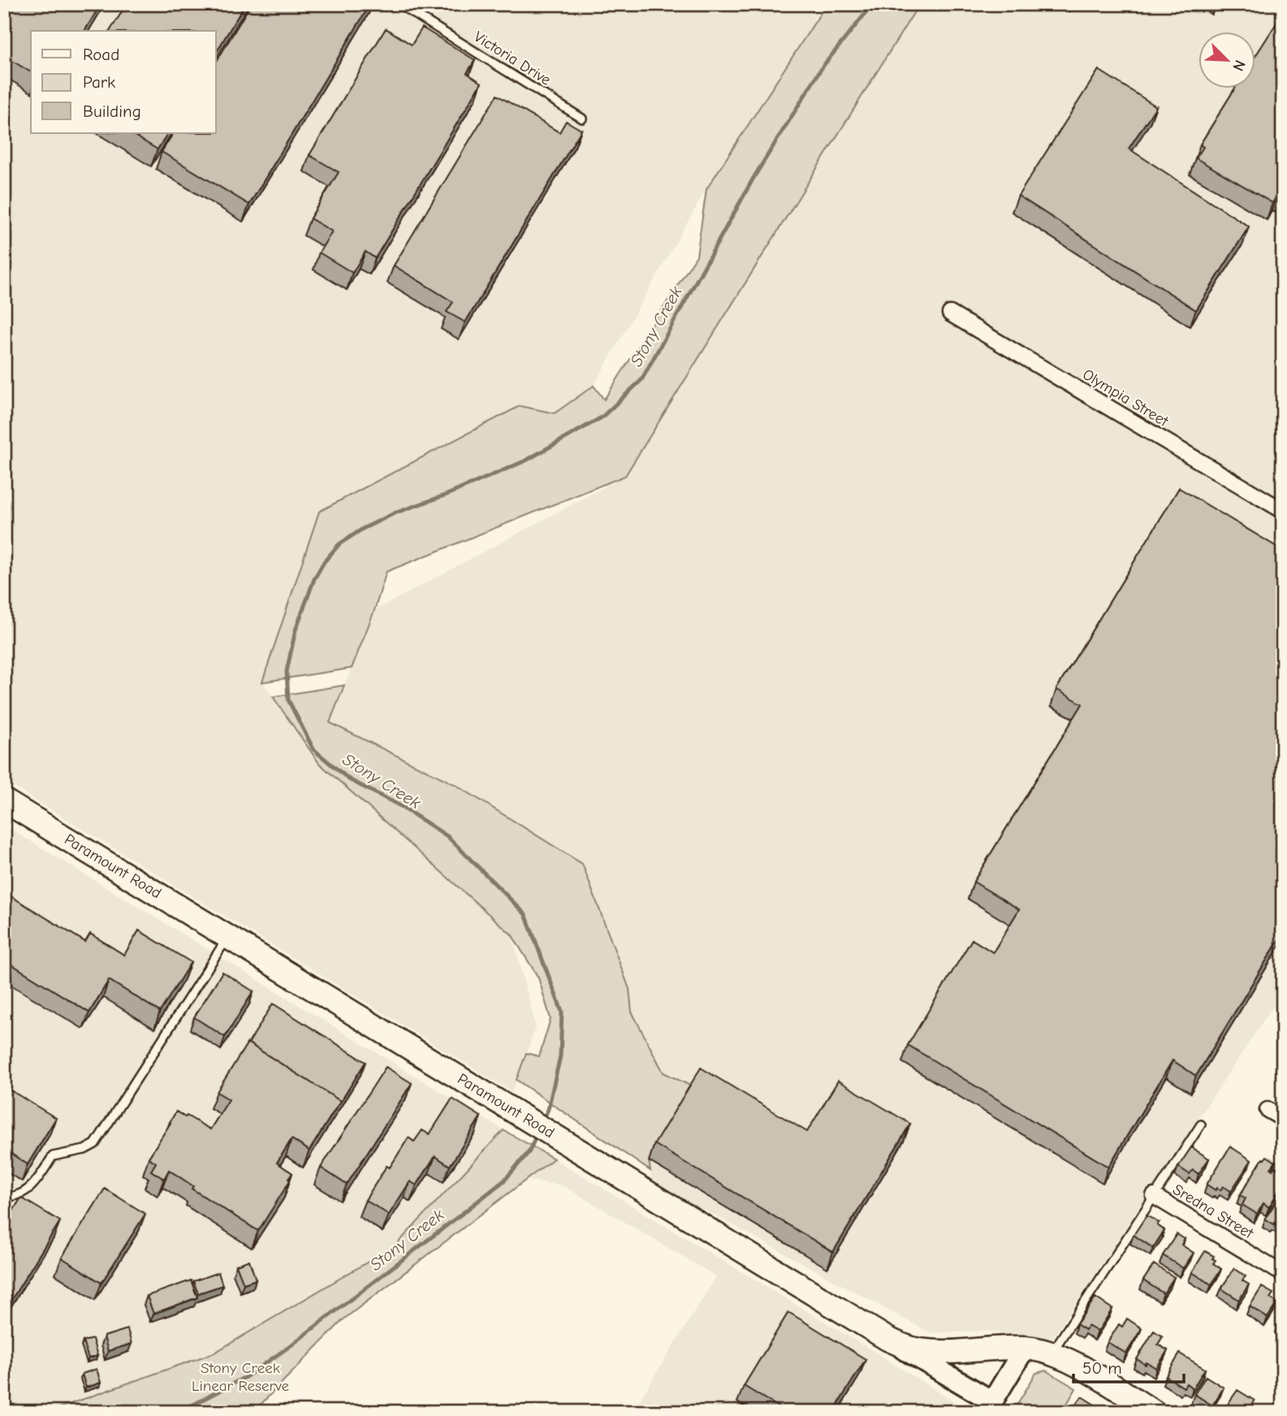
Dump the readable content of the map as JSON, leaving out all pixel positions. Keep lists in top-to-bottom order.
{
  "streets": {
    "main road": ["Paramount Road"],
    "street": ["Olympia Street", "Sredna Street"],
    "lane": ["Victoria Drive"]
  },
  "water": ["Stony Creek"],
  "parks": ["Stony Creek Linear Reserve"],
  "legend": ["Road", "Park", "Building"],
  "scale_bar": "50 m",
  "north": "bottom right"
}
